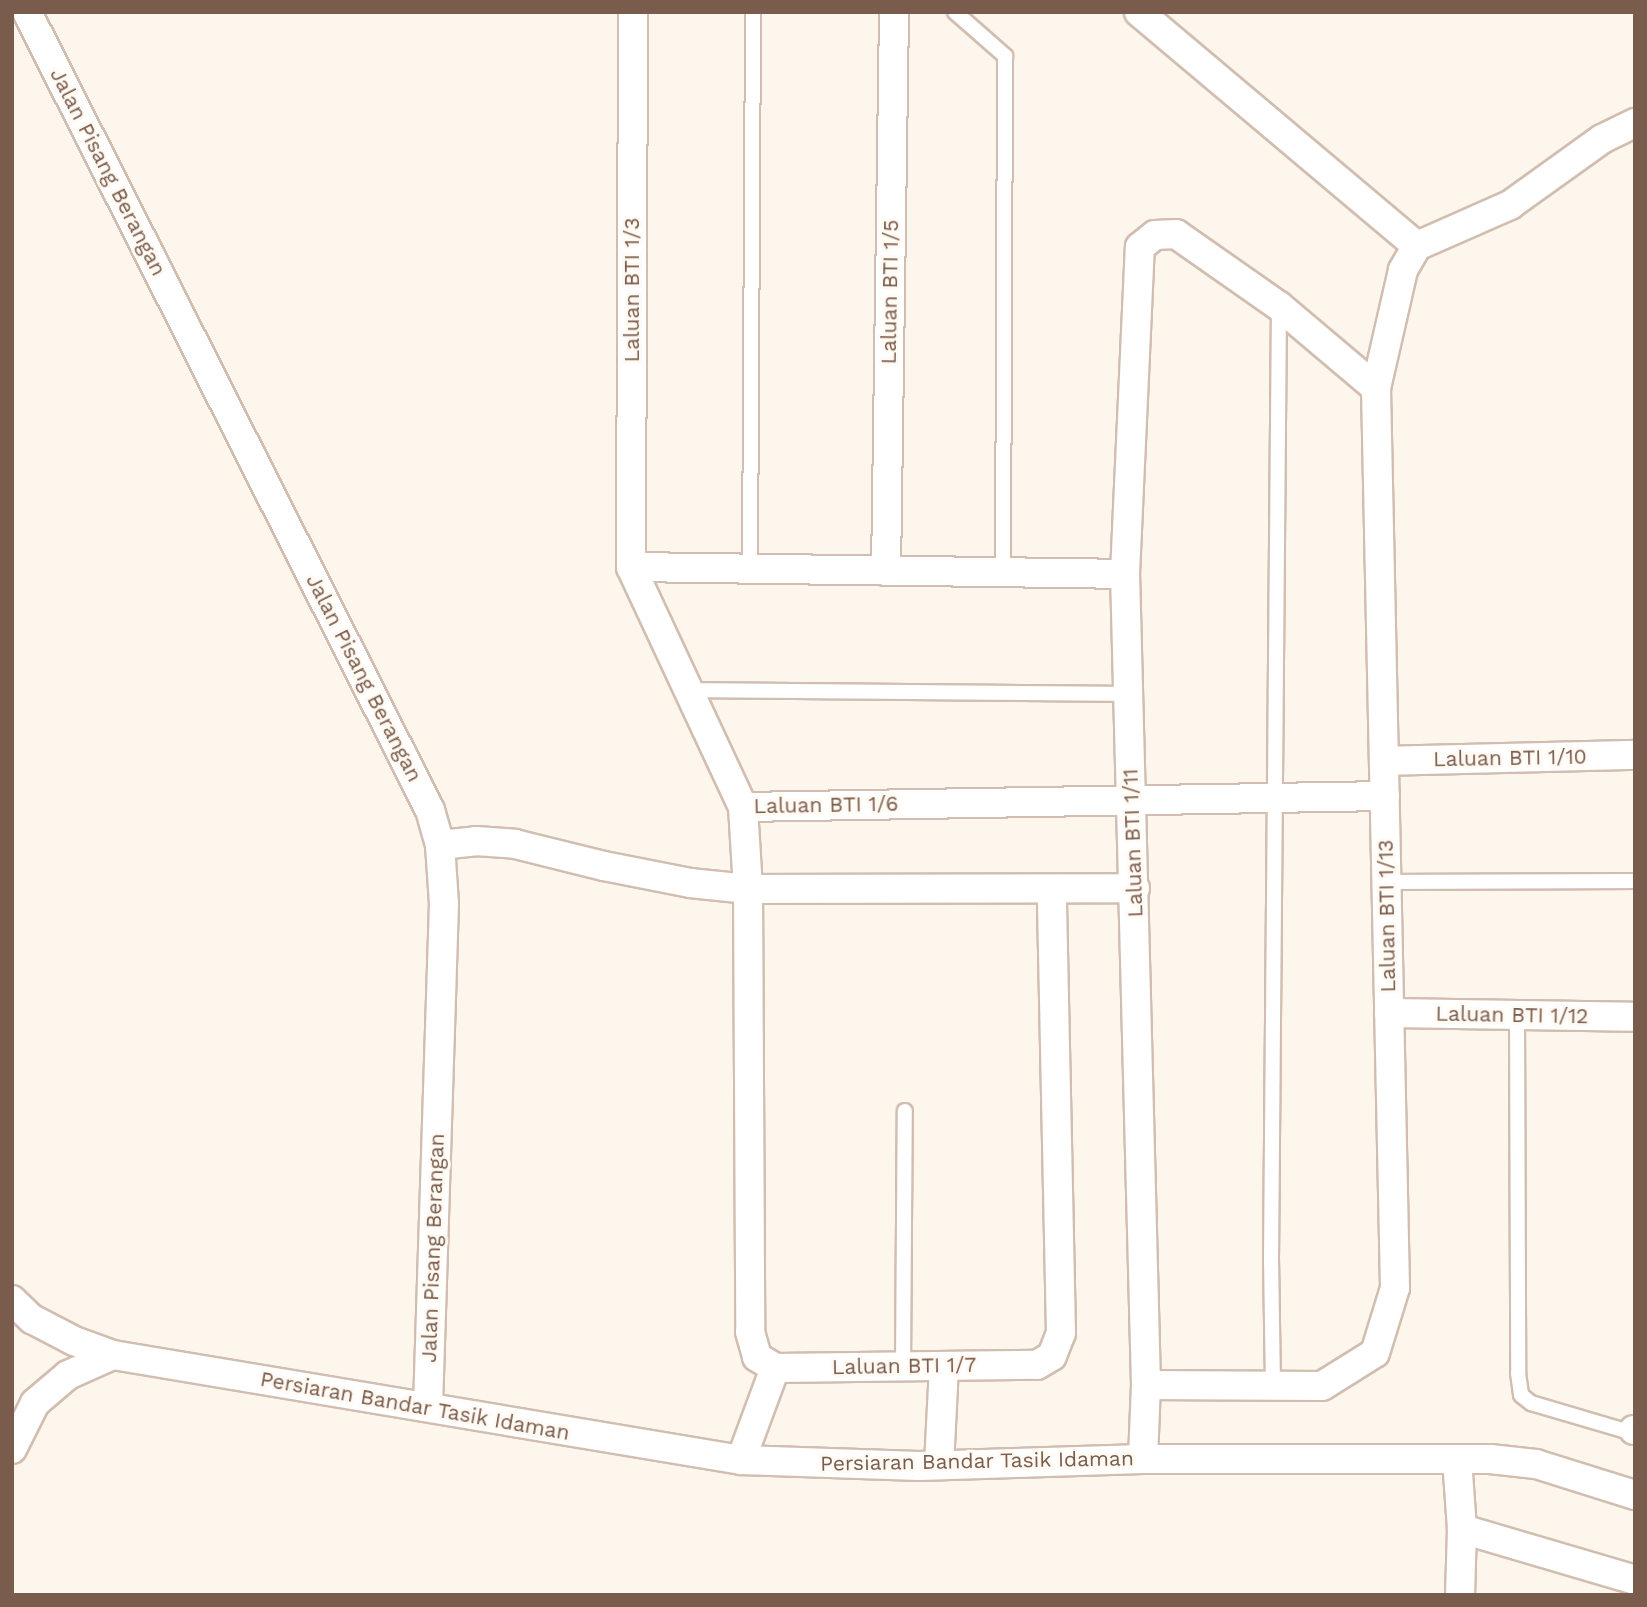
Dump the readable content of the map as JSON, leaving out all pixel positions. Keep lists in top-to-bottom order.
{
  "streets": {
    "street": [
      "Jalan Pisang Berangan",
      "Laluan BTI 1/3",
      "Laluan BTI 1/5",
      "Laluan BTI 1/10",
      "Laluan BTI 1/6",
      "Laluan BTI 1/11",
      "Laluan BTI 1/13",
      "Laluan BTI 1/12",
      "Laluan BTI 1/7",
      "Persiaran Bandar Tasik Idaman"
    ]
  },
  "crossings": [
    ["Jalan Pisang Berangan", "Persiaran Bandar Tasik Idaman"],
    ["Laluan BTI 1/3", "Laluan BTI 1/6"],
    ["Laluan BTI 1/10", "Laluan BTI 1/13"],
    ["Laluan BTI 1/6", "Laluan BTI 1/11"],
    ["Laluan BTI 1/6", "Laluan BTI 1/13"],
    ["Laluan BTI 1/11", "Laluan BTI 1/13"],
    ["Laluan BTI 1/11", "Persiaran Bandar Tasik Idaman"],
    ["Laluan BTI 1/13", "Laluan BTI 1/12"]
  ]
}
